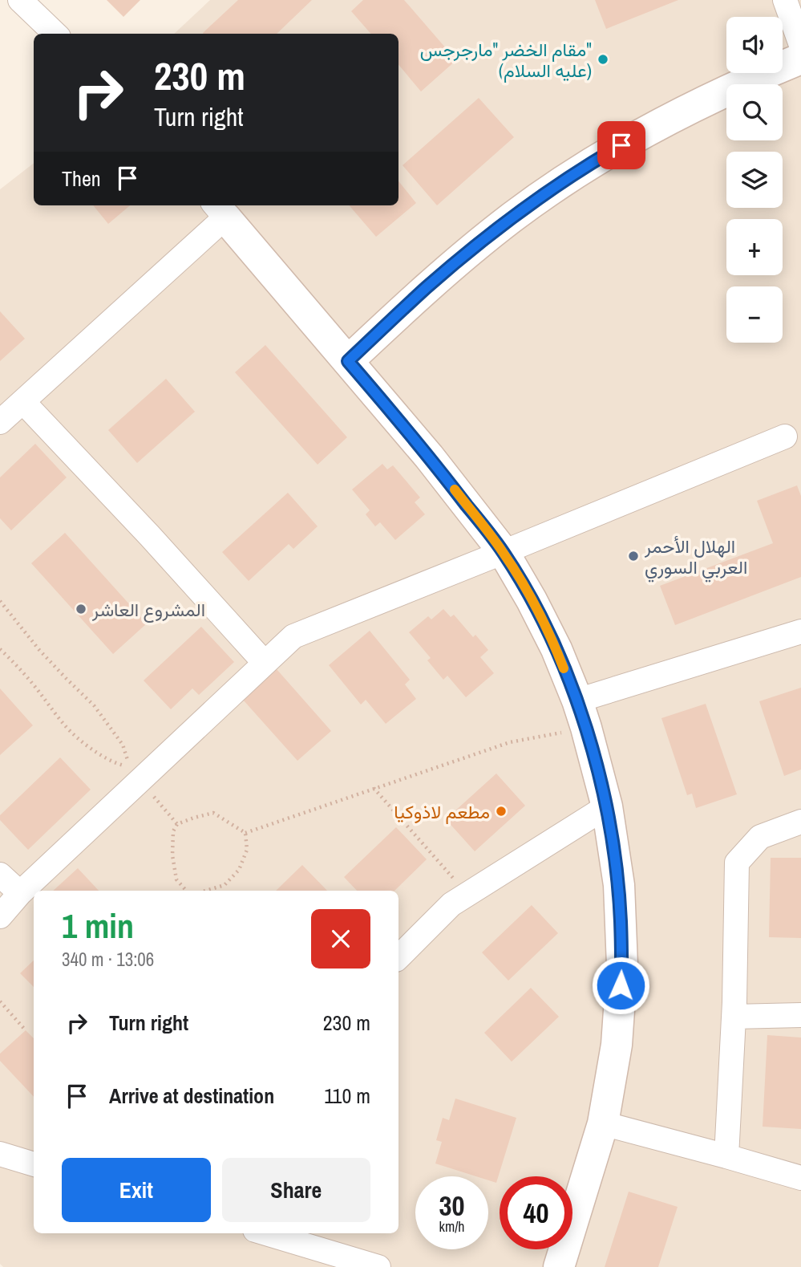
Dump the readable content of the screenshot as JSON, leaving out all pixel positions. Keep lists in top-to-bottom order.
{
  "places": [
    "مقام الخضر \"مارجرجس\" (عليه السلام)",
    "الهلال الأحمر العربي السوري",
    "المشروع العاشر",
    "مطعم لاذوكيا"
  ],
  "page": {
    "map_buttons": ["+", "−"],
    "turn": ["230 m", "Turn right"],
    "then": "Then",
    "heading": ["1 min", "340 m · 13:06"],
    "list": [
      {
        "name": "Turn right",
        "value": "230 m"
      },
      {
        "name": "Arrive at destination",
        "value": "110 m"
      }
    ],
    "buttons": ["Exit", "Share"],
    "speed": "30 km/h",
    "limit": "40"
  }
}
